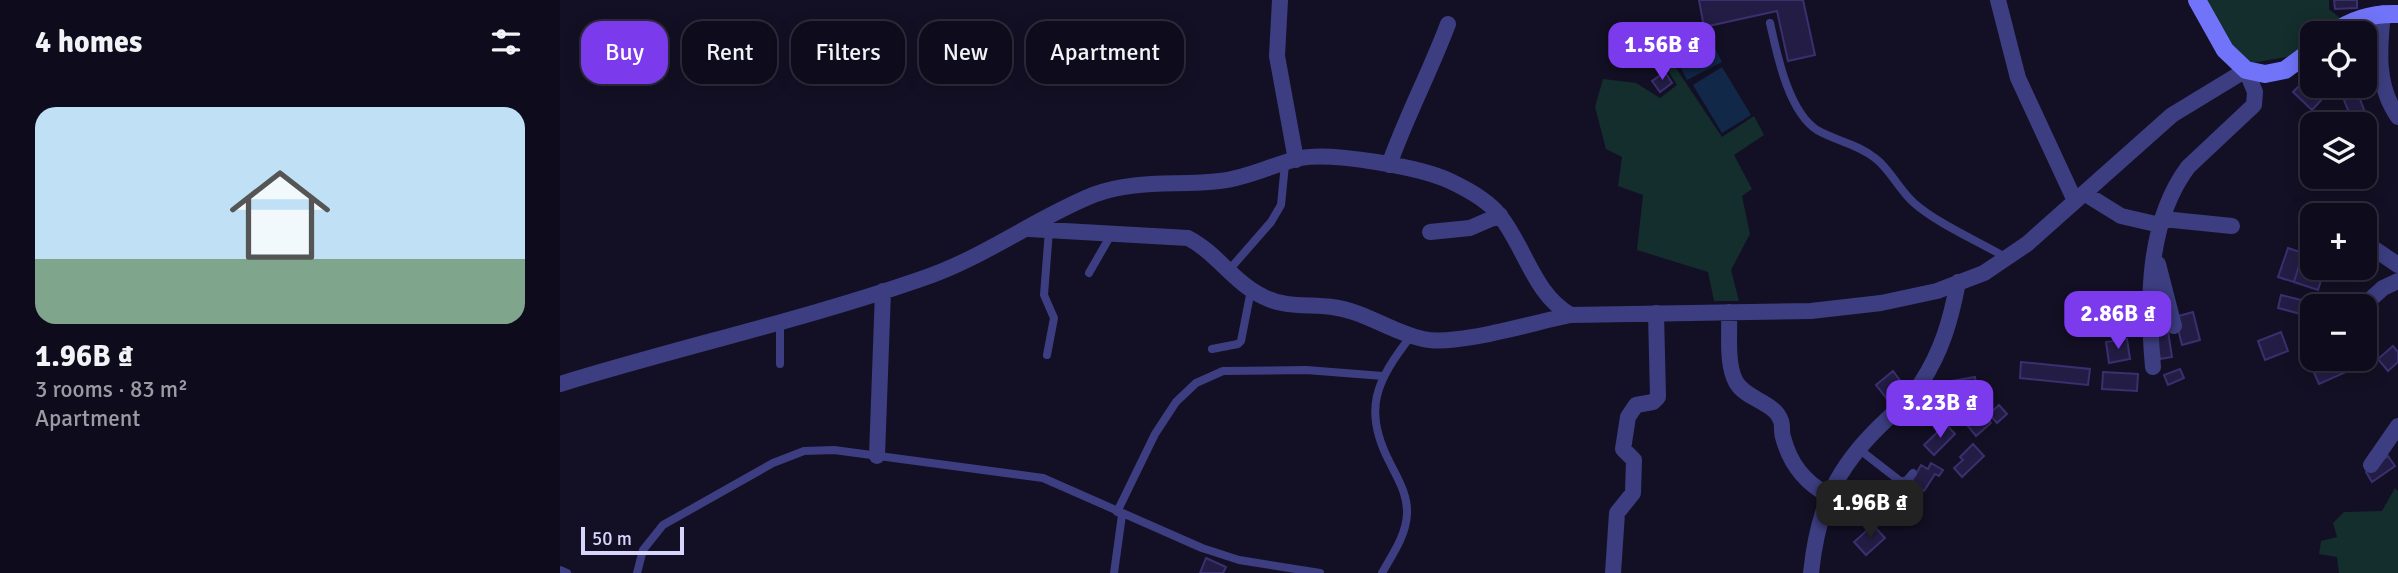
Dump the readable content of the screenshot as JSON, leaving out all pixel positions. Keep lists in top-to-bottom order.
{
  "scale_bar": "50 m",
  "page": {
    "heading": "4 homes",
    "map_buttons": ["+", "−"],
    "chip": [
      "Buy",
      "Rent",
      "Filters",
      "New",
      "Apartment"
    ],
    "price": [
      "1.56B ₫",
      "2.86B ₫",
      "3.23B ₫",
      "1.96B ₫"
    ],
    "list": [
      {
        "name": "1.96B ₫",
        "note": "3 rooms · 83 m² · Apartment"
      }
    ],
    "scale": "50 m"
  }
}
